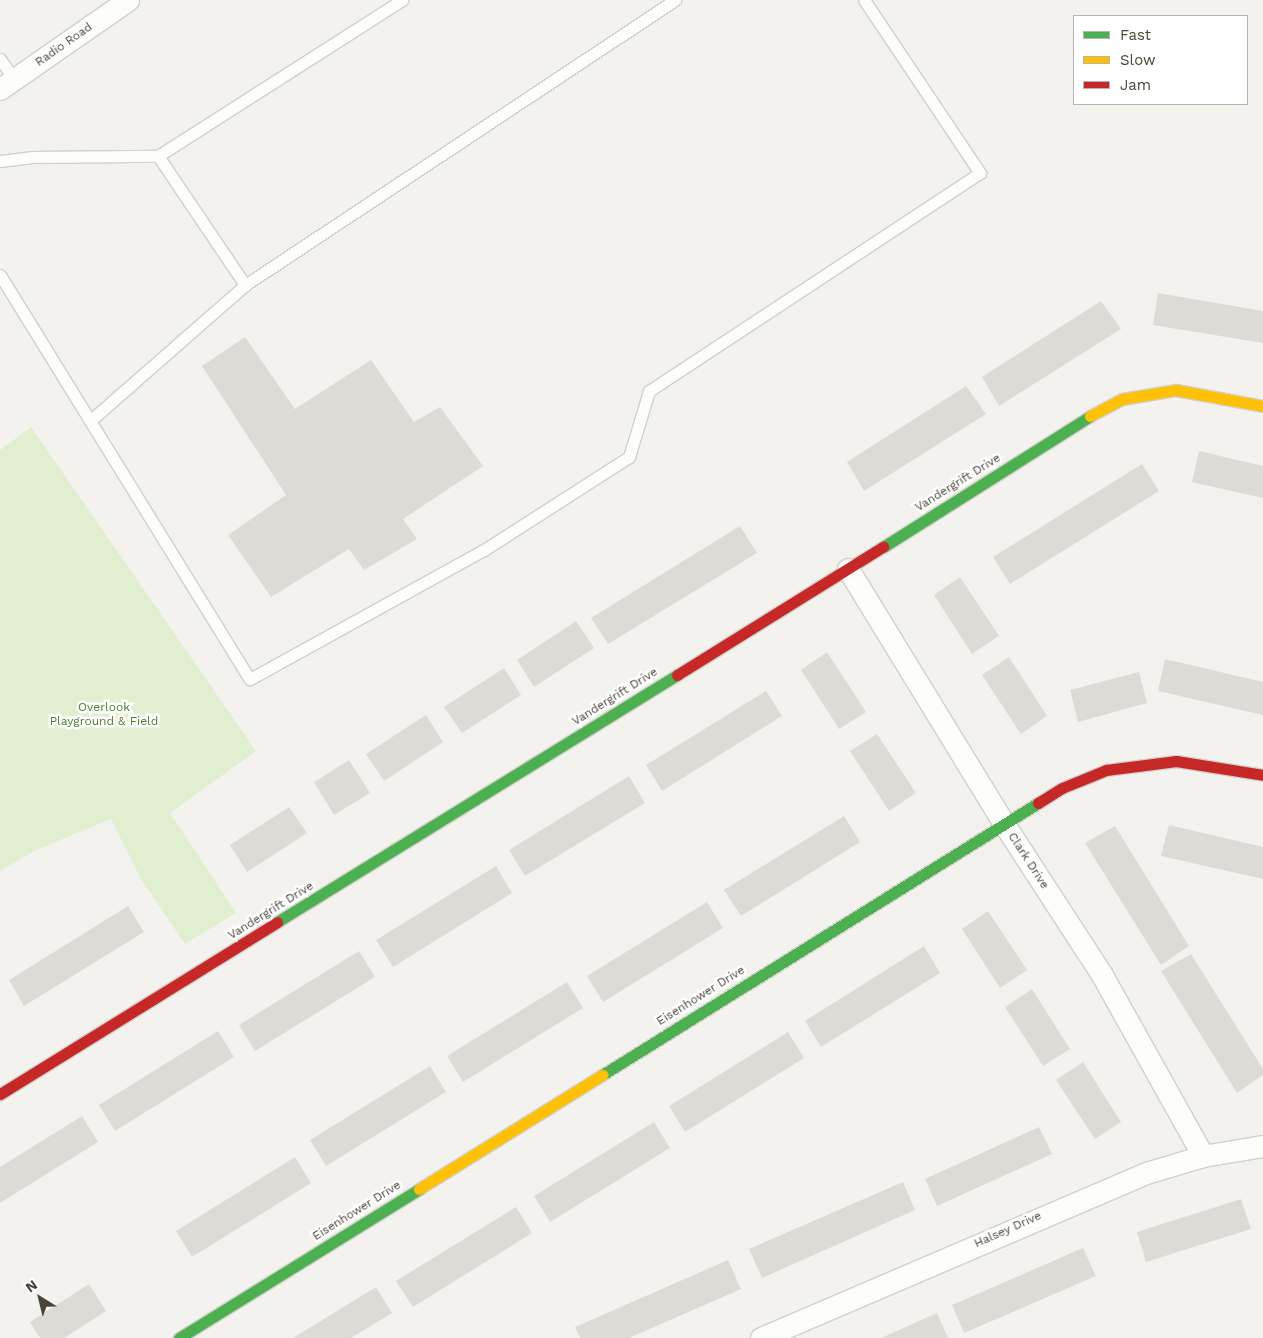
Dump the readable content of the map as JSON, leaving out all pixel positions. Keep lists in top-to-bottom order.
{
  "streets": {
    "street": [
      "Radio Road",
      "Vandergrift Drive",
      "Clark Drive",
      "Eisenhower Drive",
      "Halsey Drive"
    ]
  },
  "crossings": [
    ["Vandergrift Drive", "Clark Drive"],
    ["Clark Drive", "Eisenhower Drive"],
    ["Clark Drive", "Halsey Drive"]
  ],
  "parks": ["Overlook Playground & Field"],
  "legend": ["Fast", "Slow", "Jam"],
  "north": "top left"
}
